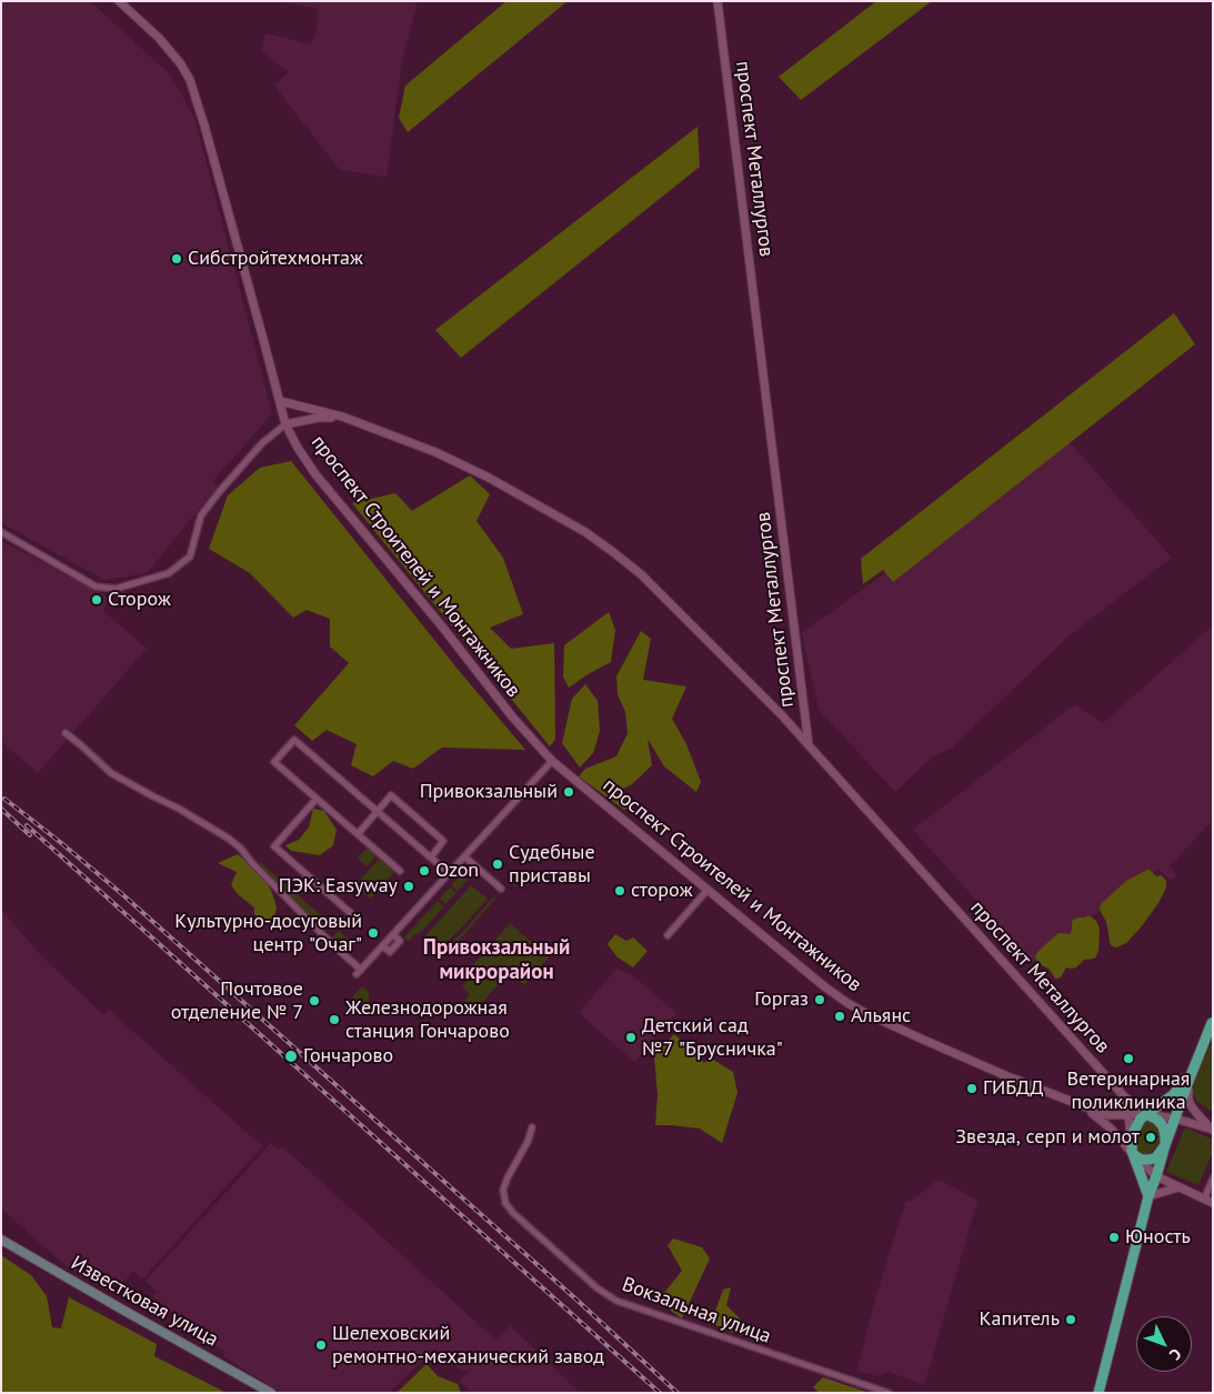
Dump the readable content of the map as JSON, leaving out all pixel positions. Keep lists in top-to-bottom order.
{
  "streets": {
    "main road": ["Известковая улица"],
    "street": ["проспект Металлургов", "проспект Строителей и Монтажников", "Вокзальная улица"]
  },
  "crossings": [
    ["проспект Металлургов", "проспект Строителей и Монтажников"]
  ],
  "districts": ["Привокзальный микрорайон"],
  "places": [
    "Сибстройтехмонтаж",
    "Сторож",
    "Привокзальный",
    "Судебные приставы",
    "Ozon",
    "ПЭК: Easyway",
    "сторож",
    "Культурно-досуговый центр \"Очаг\"",
    "Горгаз",
    "Почтовое отделение № 7",
    "Альянс",
    "Железнодорожная станция Гончарово",
    "Детский сад №7 \"Брусничка\"",
    "Гончарово",
    "Ветеринарная поликлиника",
    "ГИБДД",
    "Звезда, серп и молот",
    "Юность",
    "Капитель",
    "Шелеховский ремонтно-механический завод"
  ],
  "north": "bottom right"
}
